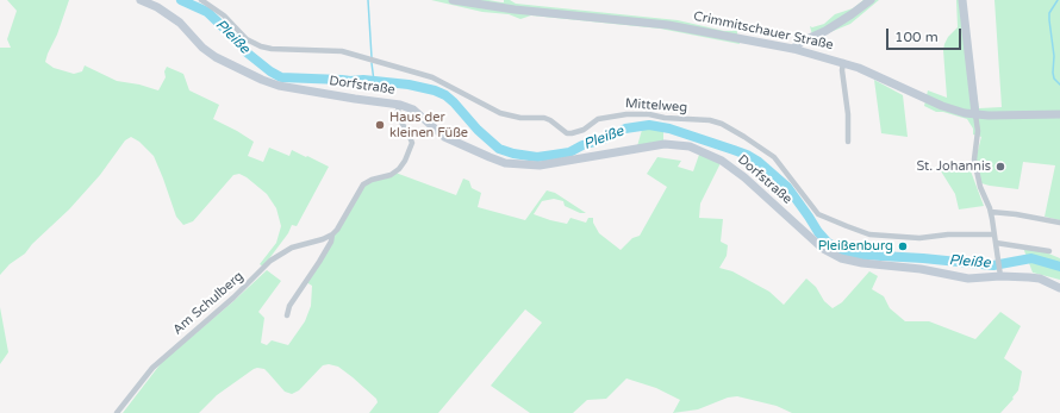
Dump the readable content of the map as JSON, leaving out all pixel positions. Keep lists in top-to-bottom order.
{
  "streets": {
    "street": [
      "Crimmitschauer Straße",
      "Dorfstraße",
      "Mittelweg",
      "Am Schulberg"
    ]
  },
  "water": ["Pleiße"],
  "places": ["Haus der kleinen Füße", "St. Johannis", "Pleißenburg"],
  "scale_bar": "100 m"
}
